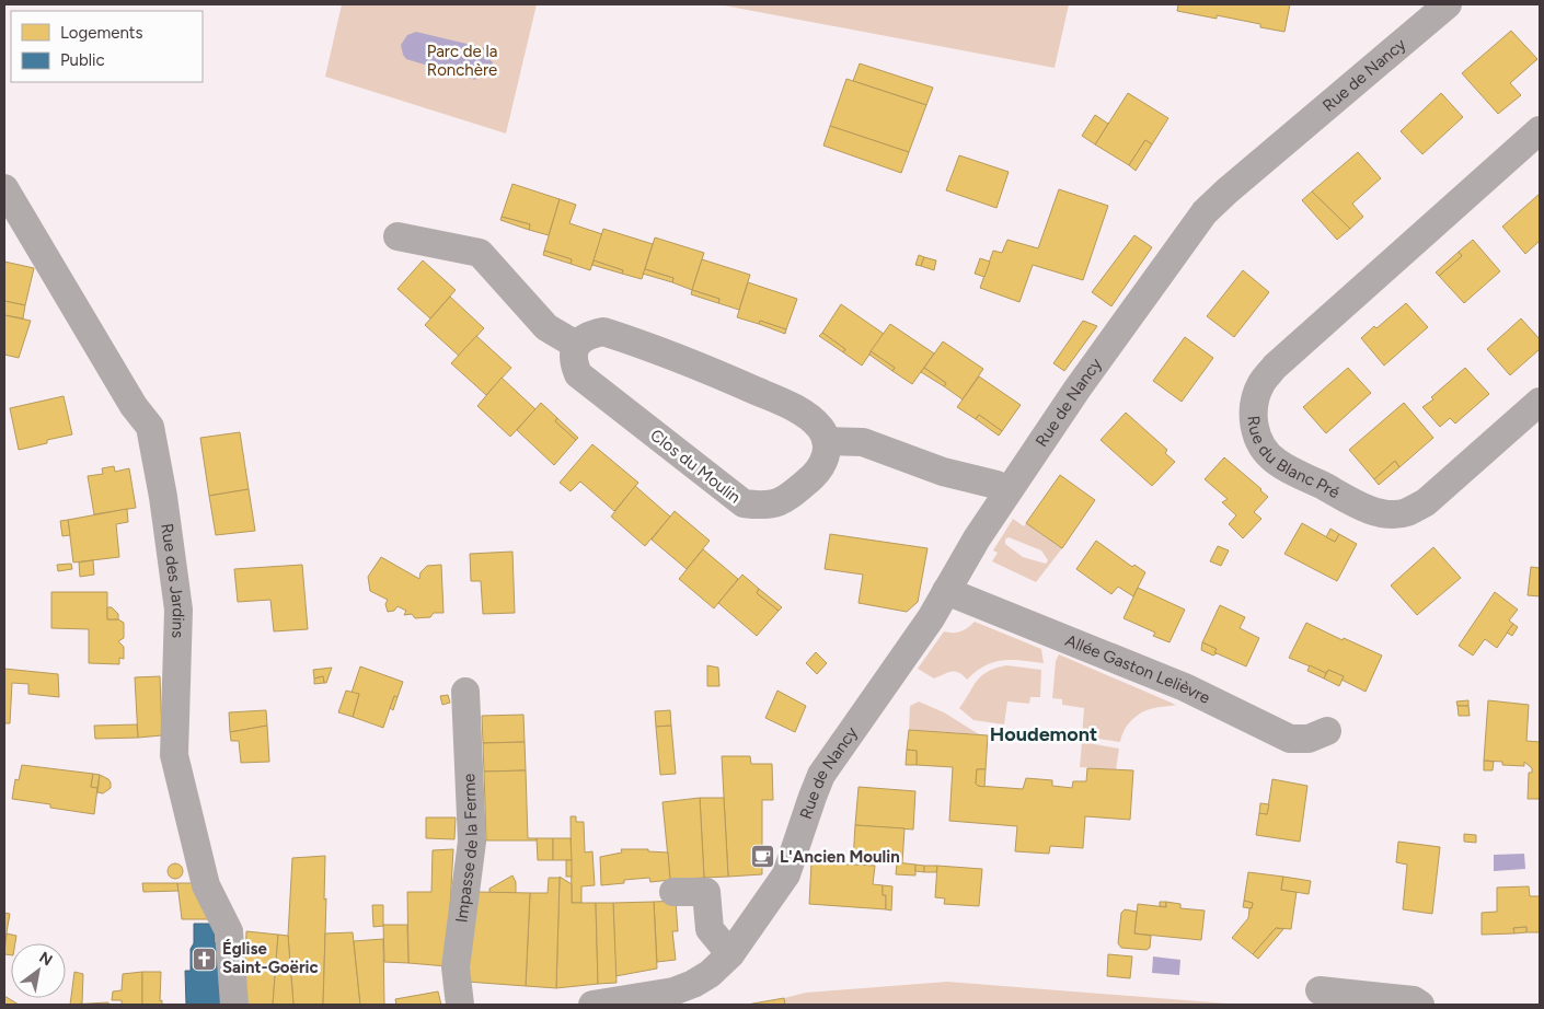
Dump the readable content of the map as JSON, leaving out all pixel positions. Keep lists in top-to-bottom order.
{
  "streets": {
    "street": [
      "Rue de Nancy",
      "Rue du Blanc Pré",
      "Clos du Moulin",
      "Rue des Jardins",
      "Allée Gaston Lelièvre",
      "Impasse de la Ferme"
    ]
  },
  "crossings": [
    ["Rue de Nancy", "Allée Gaston Lelièvre"]
  ],
  "districts": ["Houdemont"],
  "parks": ["Parc de la Ronchère"],
  "places": {
    "cafe": ["L'Ancien Moulin"],
    "church": ["Église Saint-Goëric"]
  },
  "legend": ["Logements", "Public"],
  "north": "top right"
}
